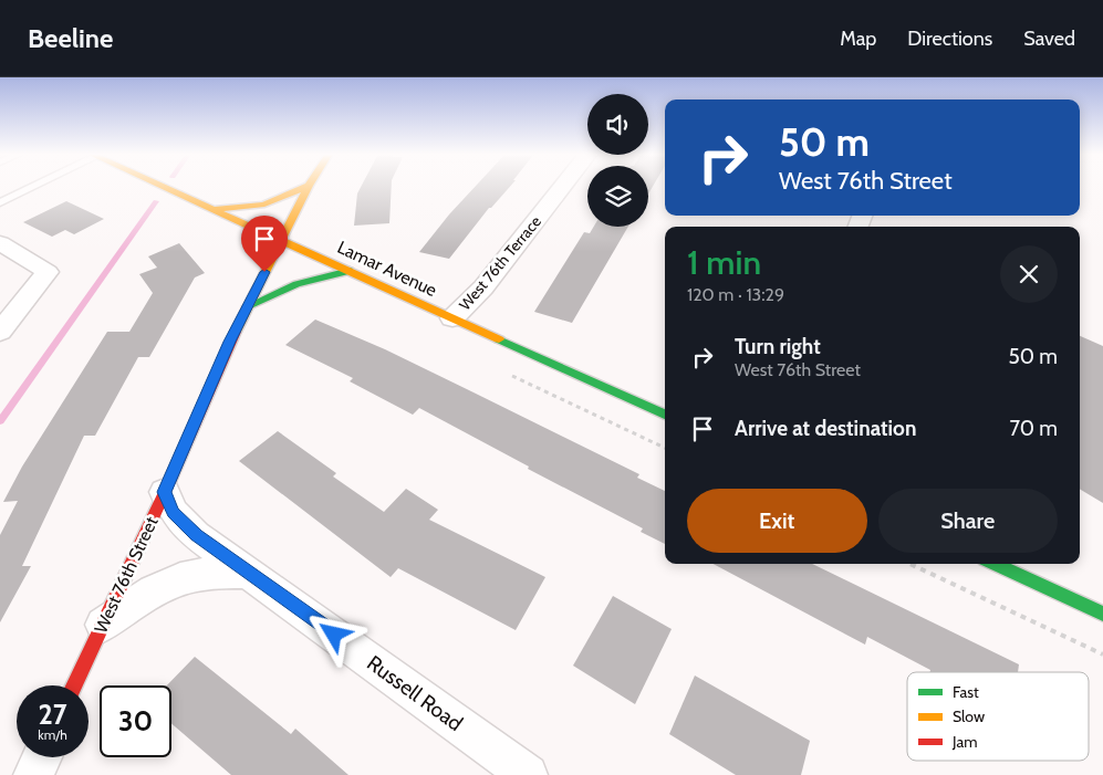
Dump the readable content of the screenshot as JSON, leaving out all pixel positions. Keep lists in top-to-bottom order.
{
  "streets": {
    "street": [
      "West 76th Terrace",
      "Lamar Avenue",
      "West 76th Street",
      "Russell Road"
    ]
  },
  "crossings": [
    ["West 76th Terrace", "Lamar Avenue"],
    ["Lamar Avenue", "West 76th Street"],
    ["West 76th Street", "Russell Road"]
  ],
  "legend": ["Fast", "Slow", "Jam"],
  "page": {
    "header": "Beeline",
    "nav": ["Map", "Directions", "Saved"],
    "turn": ["50 m", "West 76th Street"],
    "heading": ["1 min", "120 m · 13:29"],
    "list": [
      {
        "name": "Turn right",
        "note": "West 76th Street",
        "value": "50 m"
      },
      {
        "name": "Arrive at destination",
        "value": "70 m"
      }
    ],
    "buttons": ["Exit", "Share"],
    "speed": "27 km/h",
    "limit": "30"
  }
}
